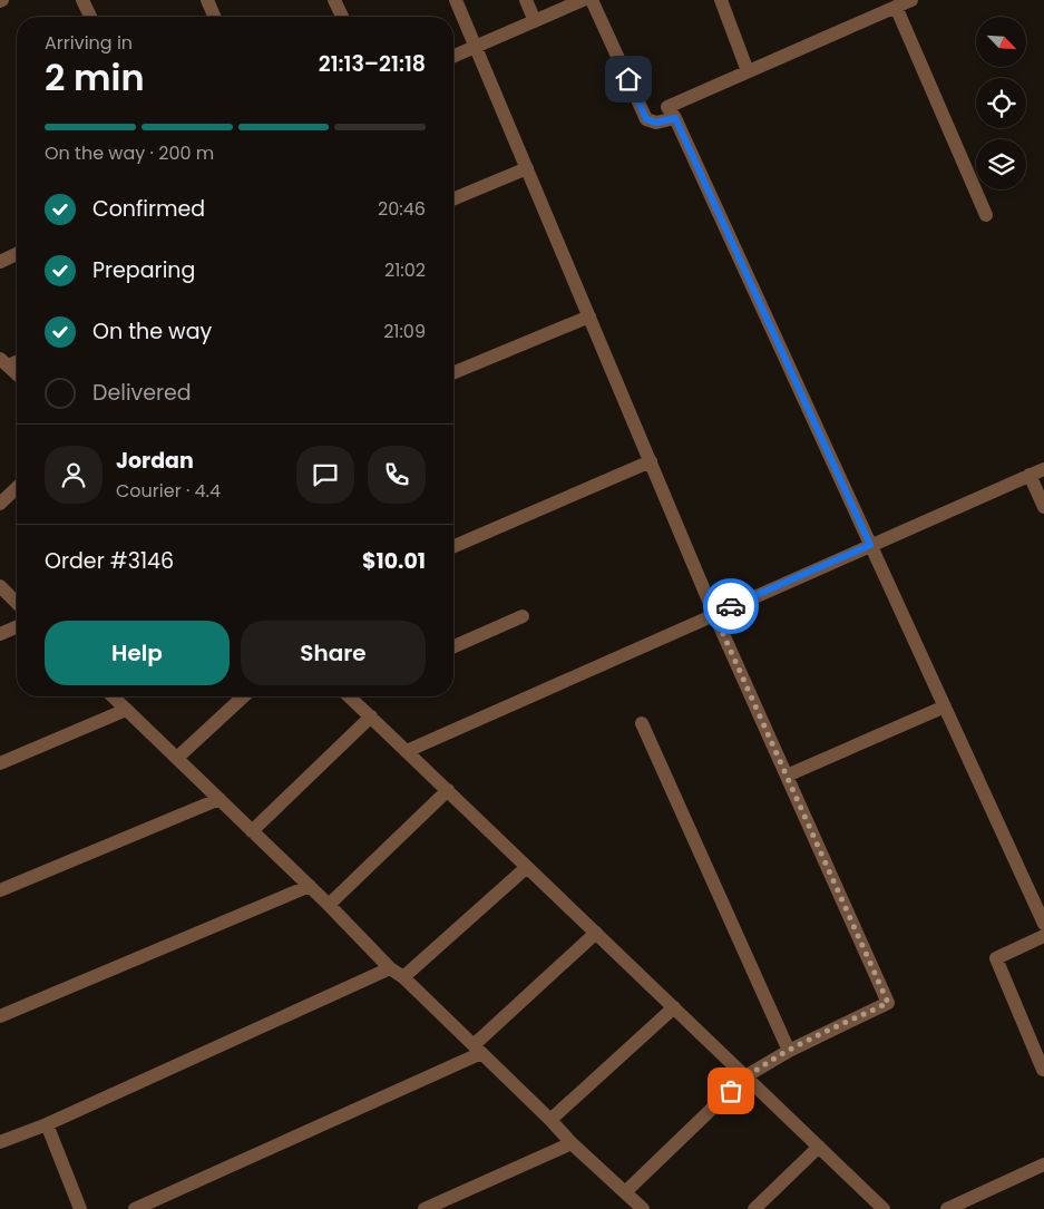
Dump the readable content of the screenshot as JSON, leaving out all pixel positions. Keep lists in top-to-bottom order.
{
  "north": "bottom right",
  "page": {
    "heading": ["2 min", "Arriving in", "21:13–21:18"],
    "panel": [
      "Jordan",
      "Courier · 4.4",
      "Order #3146",
      "$10.01"
    ],
    "bar": "On the way · 200 m",
    "list": [
      ["Confirmed", "20:46"],
      ["Preparing", "21:02"],
      ["On the way", "21:09"],
      "Delivered"
    ],
    "buttons": ["Help", "Share"]
  }
}
